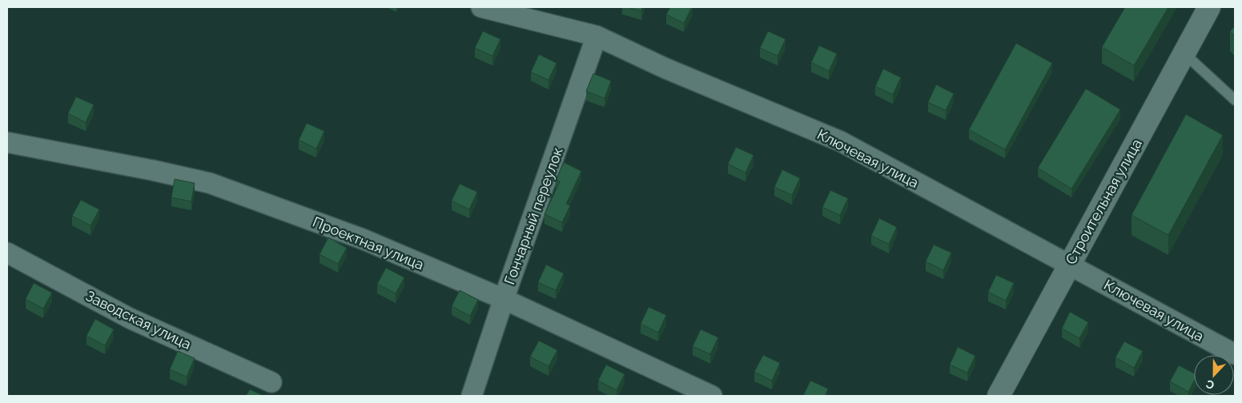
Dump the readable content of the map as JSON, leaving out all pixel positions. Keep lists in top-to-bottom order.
{
  "streets": {
    "street": [
      "Ключевая улица",
      "Строительная улица",
      "Гончарный переулок",
      "Проектная улица",
      "Заводская улица"
    ]
  },
  "crossings": [
    ["Ключевая улица", "Строительная улица"],
    ["Ключевая улица", "Гончарный переулок"],
    ["Гончарный переулок", "Проектная улица"]
  ],
  "north": "bottom"
}
